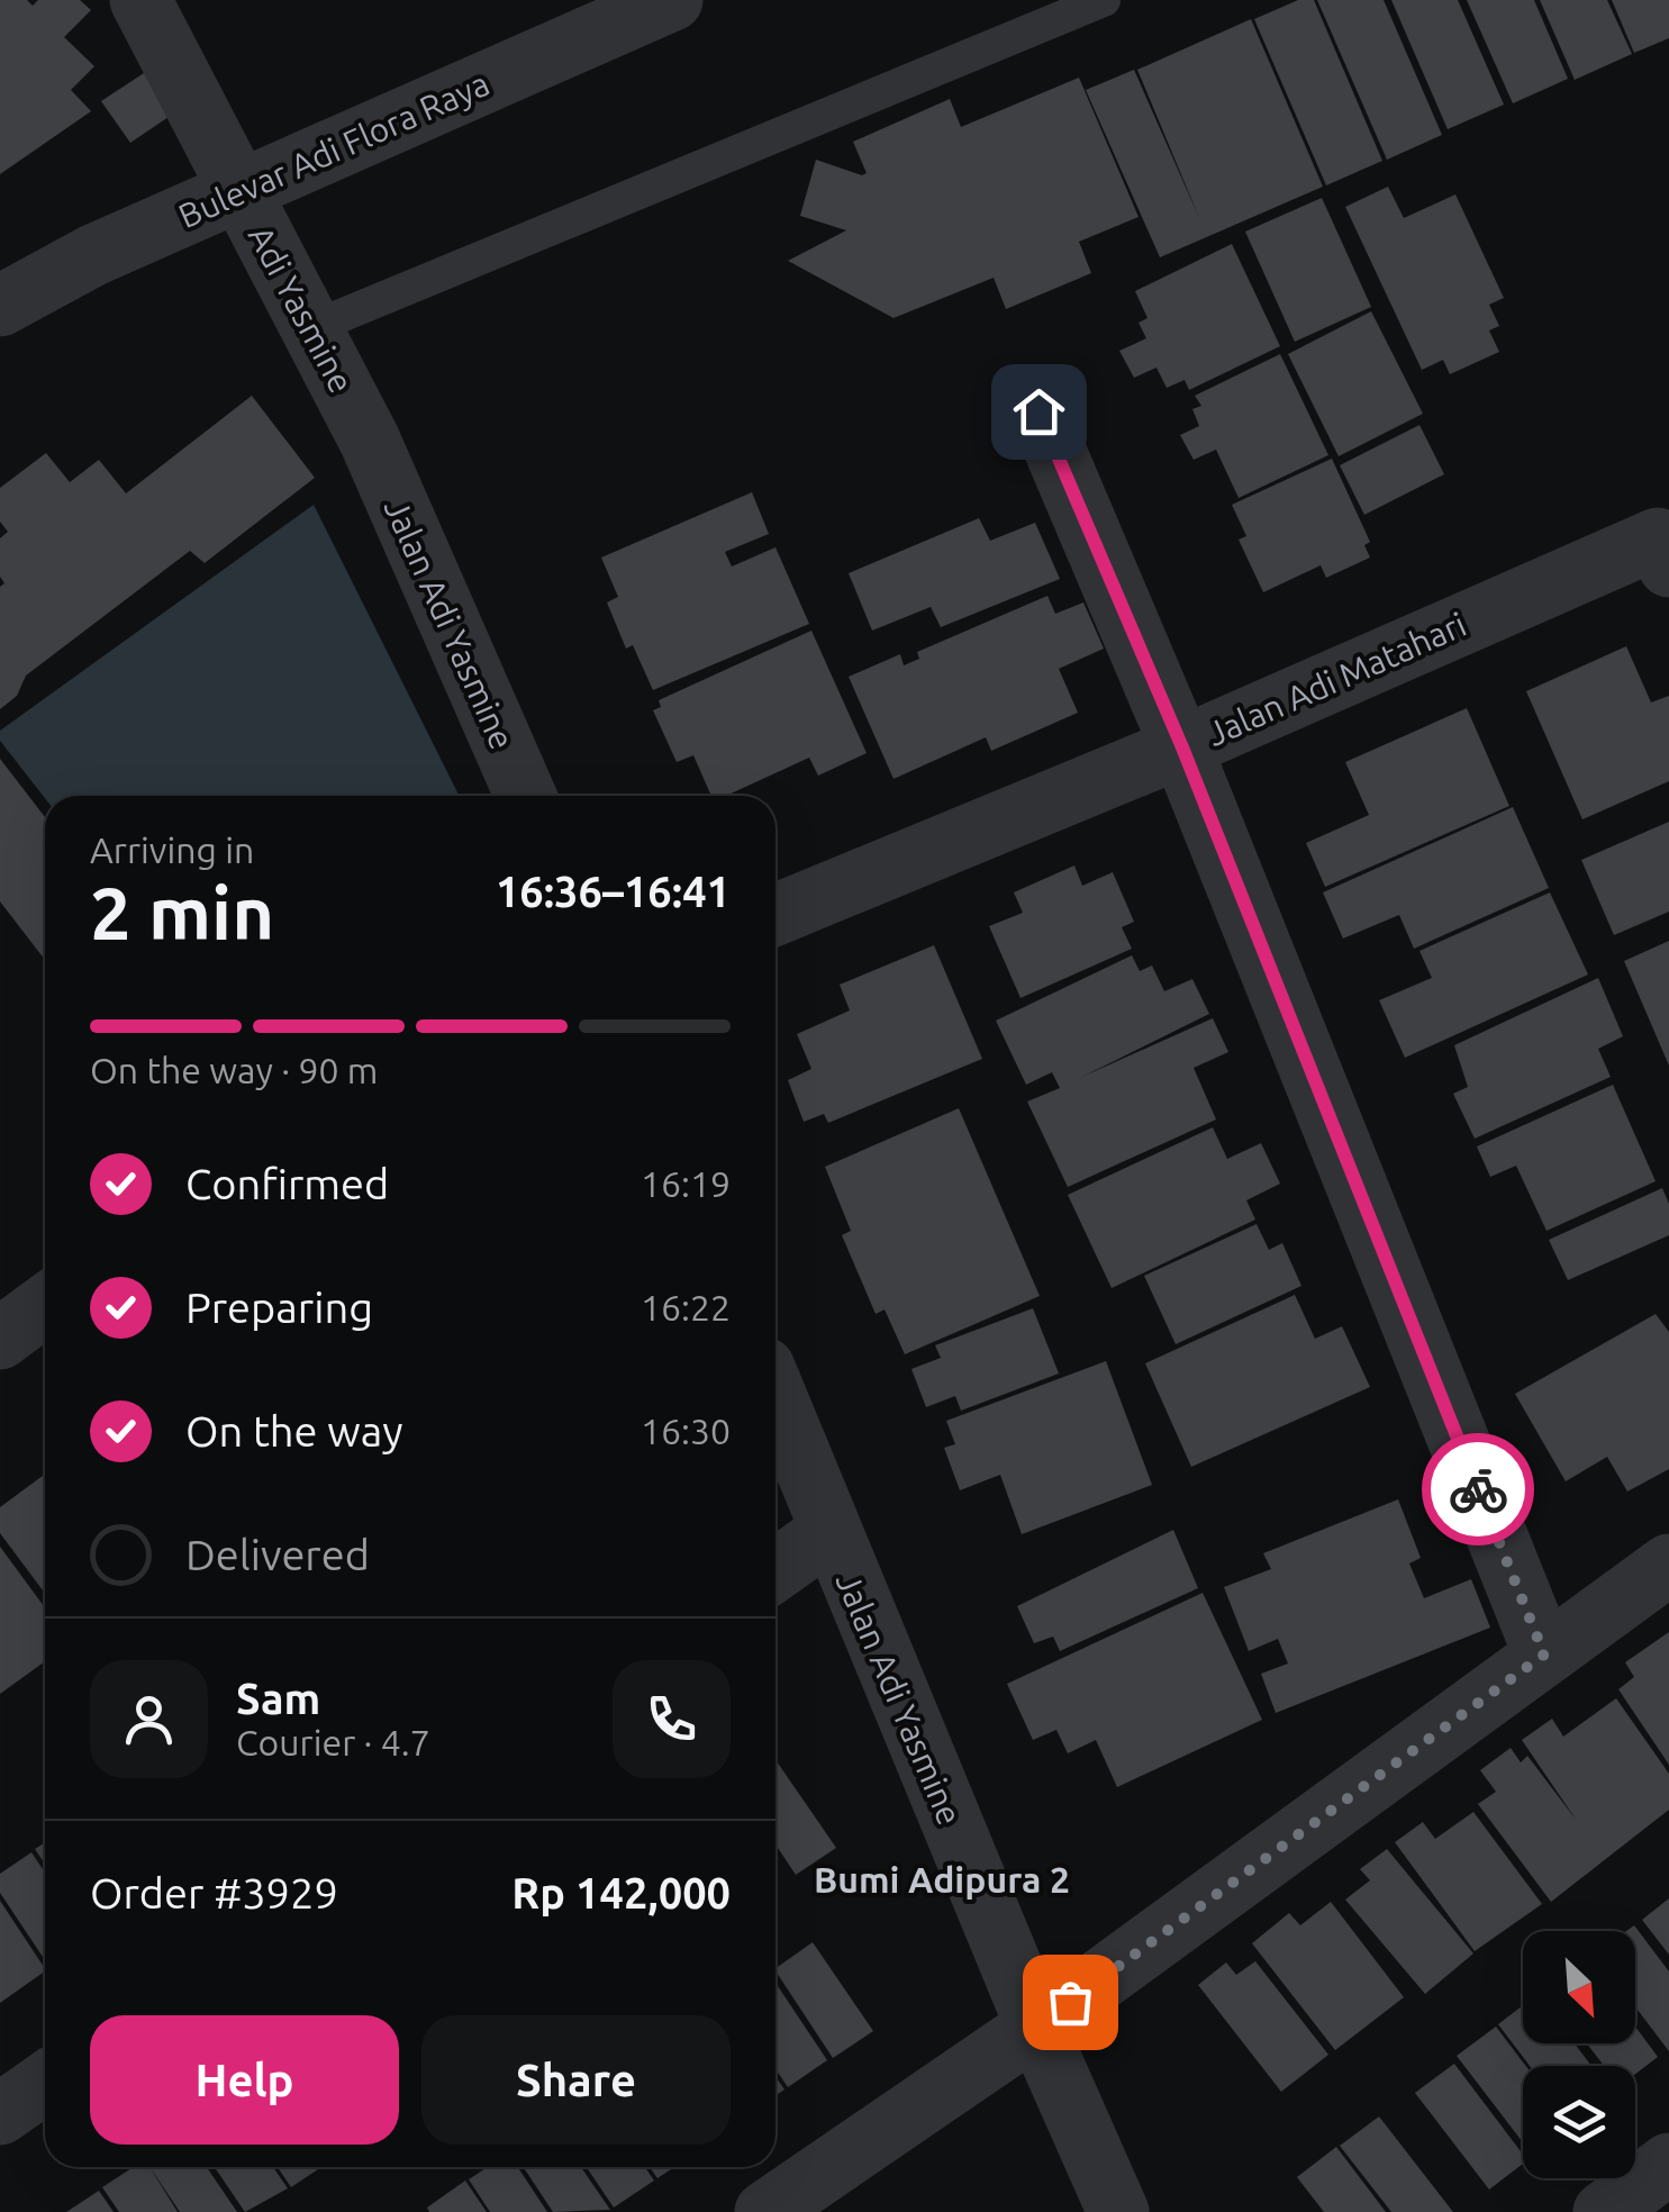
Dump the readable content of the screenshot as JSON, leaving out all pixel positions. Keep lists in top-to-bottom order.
{
  "streets": {
    "street": [
      "Bulevar Adi Flora Raya",
      "Adi Yasmine",
      "Jalan Adi Yasmine",
      "Jalan Adi Matahari"
    ]
  },
  "crossings": [
    ["Bulevar Adi Flora Raya", "Adi Yasmine"],
    ["Adi Yasmine", "Jalan Adi Yasmine"]
  ],
  "districts": ["Bumi Adipura 2"],
  "north": "bottom right",
  "page": {
    "heading": ["2 min", "Arriving in", "16:36–16:41"],
    "panel": [
      "Sam",
      "Courier · 4.7",
      "Order #3929",
      "Rp 142,000"
    ],
    "bar": "On the way · 90 m",
    "list": [
      ["Confirmed", "16:19"],
      ["Preparing", "16:22"],
      ["On the way", "16:30"],
      "Delivered"
    ],
    "buttons": ["Help", "Share"]
  }
}
